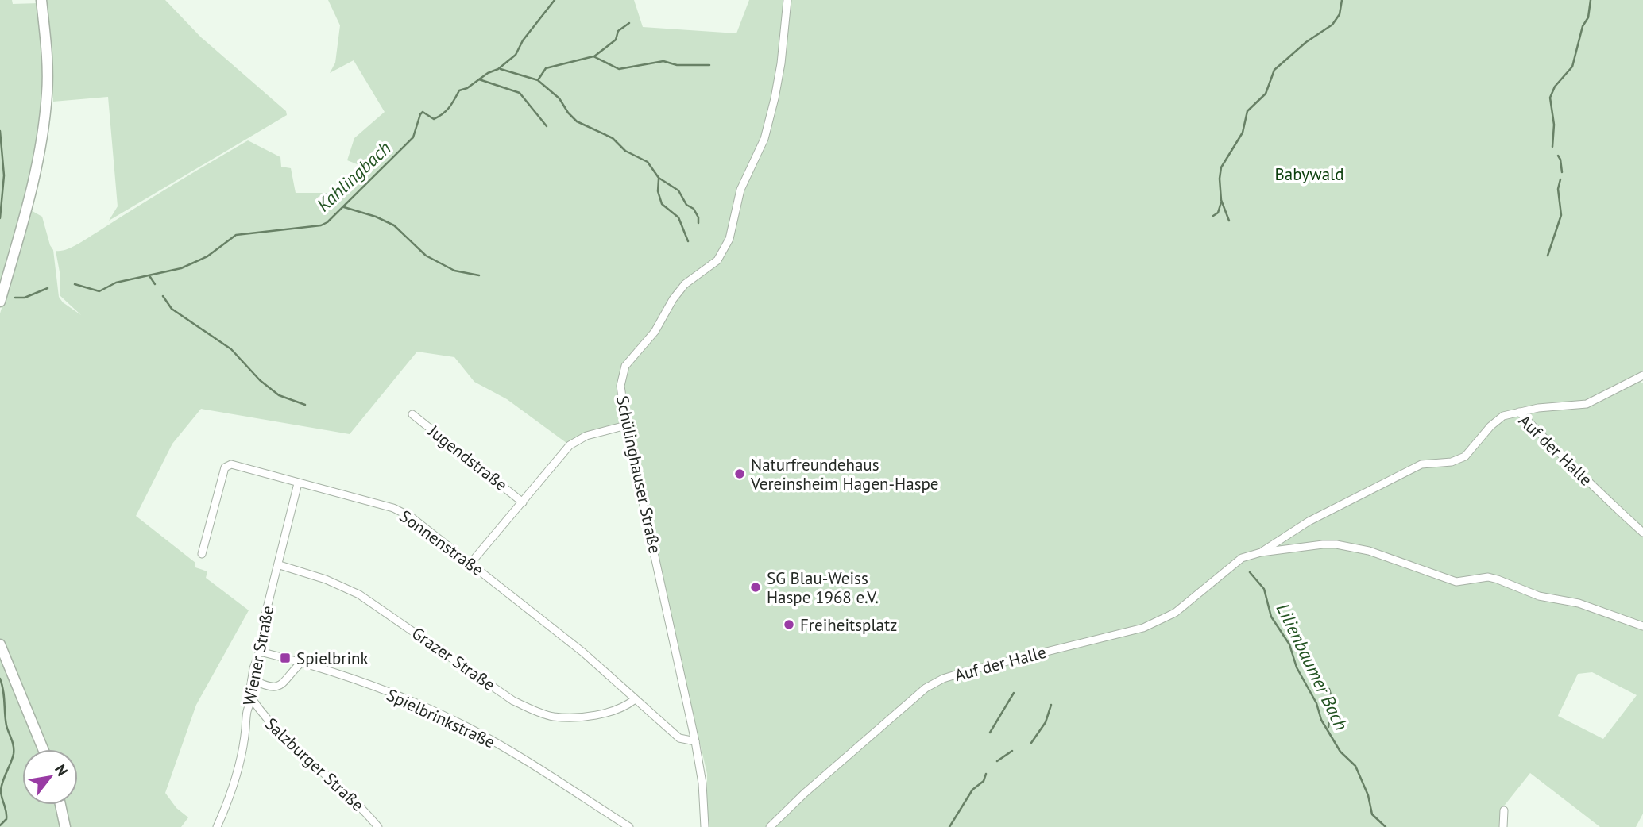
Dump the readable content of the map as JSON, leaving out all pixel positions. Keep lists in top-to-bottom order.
{
  "streets": {
    "street": [
      "Auf der Halle",
      "Jugendstraße",
      "Schülinghauser Straße",
      "Sonnenstraße",
      "Wiener Straße",
      "Grazer Straße",
      "Spielbrinkstraße",
      "Salzburger Straße"
    ]
  },
  "crossings": [
    ["Jugendstraße", "Schülinghauser Straße"],
    ["Jugendstraße", "Sonnenstraße"],
    ["Schülinghauser Straße", "Sonnenstraße"],
    ["Sonnenstraße", "Wiener Straße"],
    ["Sonnenstraße", "Grazer Straße"],
    ["Wiener Straße", "Grazer Straße"],
    ["Wiener Straße", "Spielbrinkstraße"],
    ["Wiener Straße", "Salzburger Straße"]
  ],
  "water": ["Kahlingbach", "Lilienbaumer Bach"],
  "parks": ["Babywald"],
  "places": {
    "other": ["Naturfreundehaus Vereinsheim Hagen-Haspe", "SG Blau-Weiss Haspe 1968 e.V.", "Freiheitsplatz"],
    "transit": ["Spielbrink"]
  },
  "north": "top right"
}
